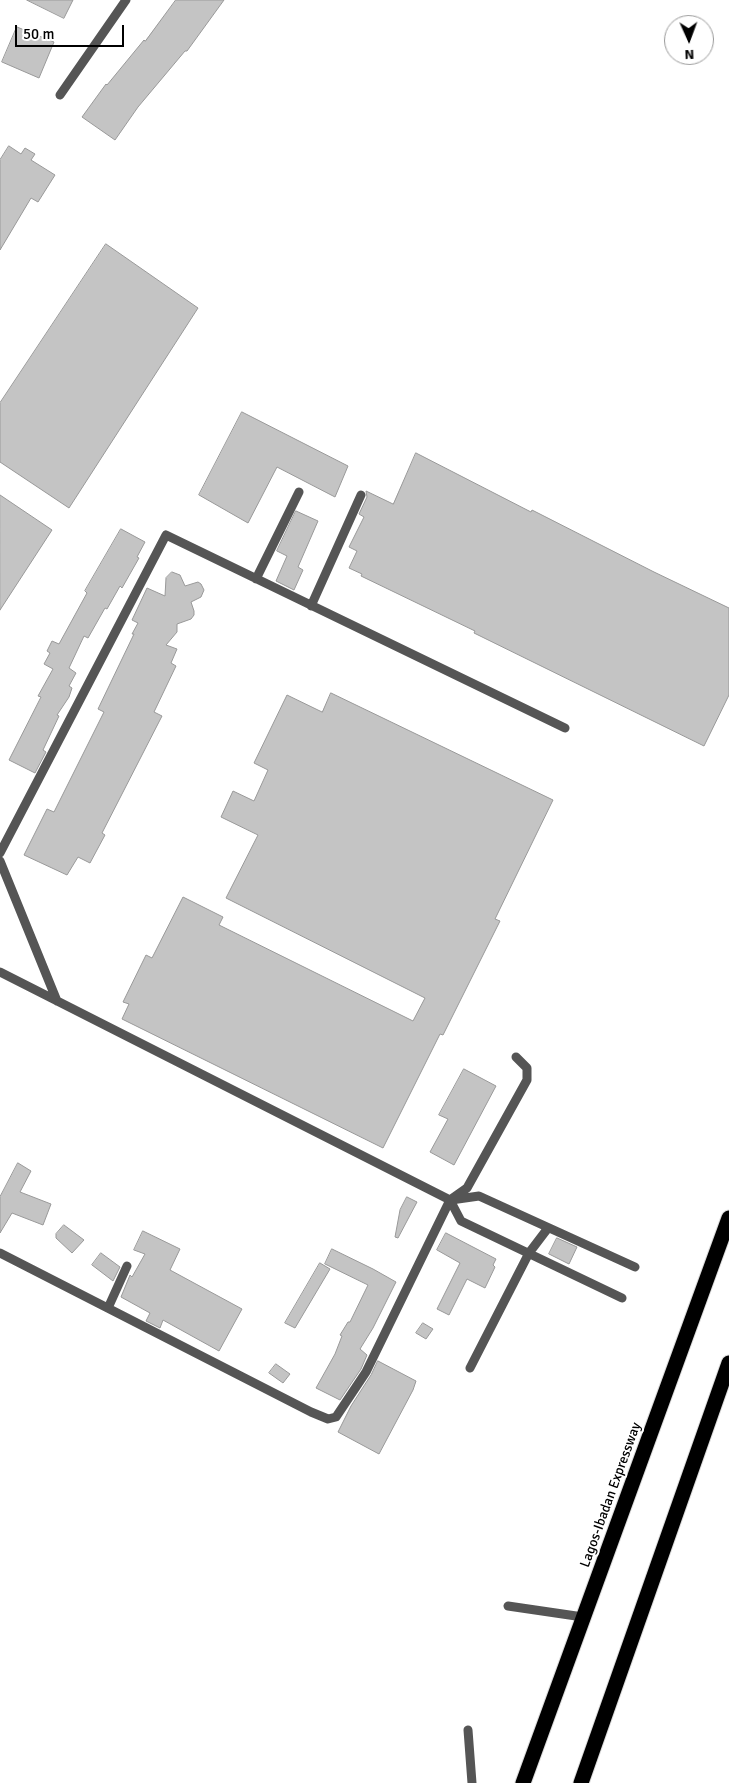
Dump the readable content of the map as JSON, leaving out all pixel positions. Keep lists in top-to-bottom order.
{
  "streets": {
    "highway": ["Lagos-Ibadan Expressway"]
  },
  "scale_bar": "50 m",
  "north": "bottom"
}
